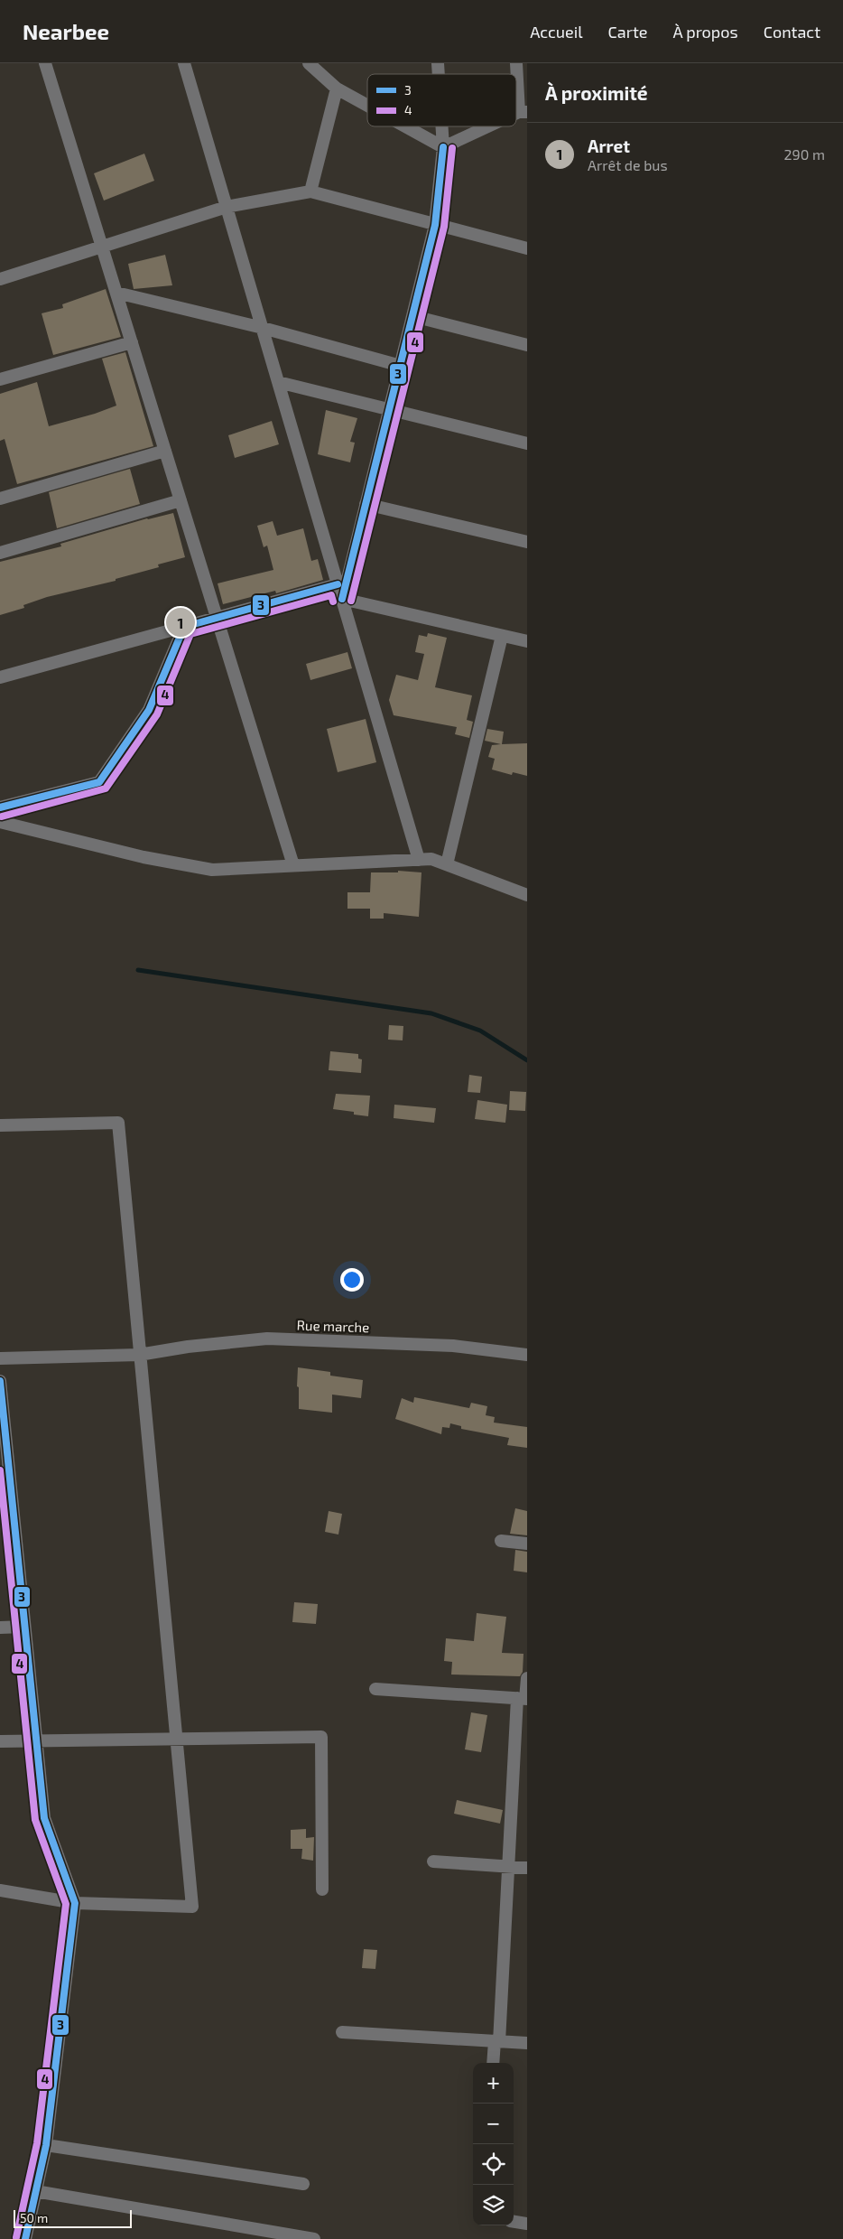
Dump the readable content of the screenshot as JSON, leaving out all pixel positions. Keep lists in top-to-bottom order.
{
  "streets": {
    "street": ["Rue marche"]
  },
  "lines": ["transit line 3", "transit line 4"],
  "legend": ["3", "4"],
  "scale_bar": "50 m",
  "page": {
    "header": "Nearbee",
    "nav": [
      "Accueil",
      "Carte",
      "À propos",
      "Contact"
    ],
    "heading": "À proximité",
    "list": [
      {
        "mark": "1",
        "name": "Arret",
        "note": "Arrêt de bus",
        "value": "290 m"
      }
    ],
    "pins": "1",
    "map_buttons": ["+", "−"],
    "scale": "50 m"
  }
}
